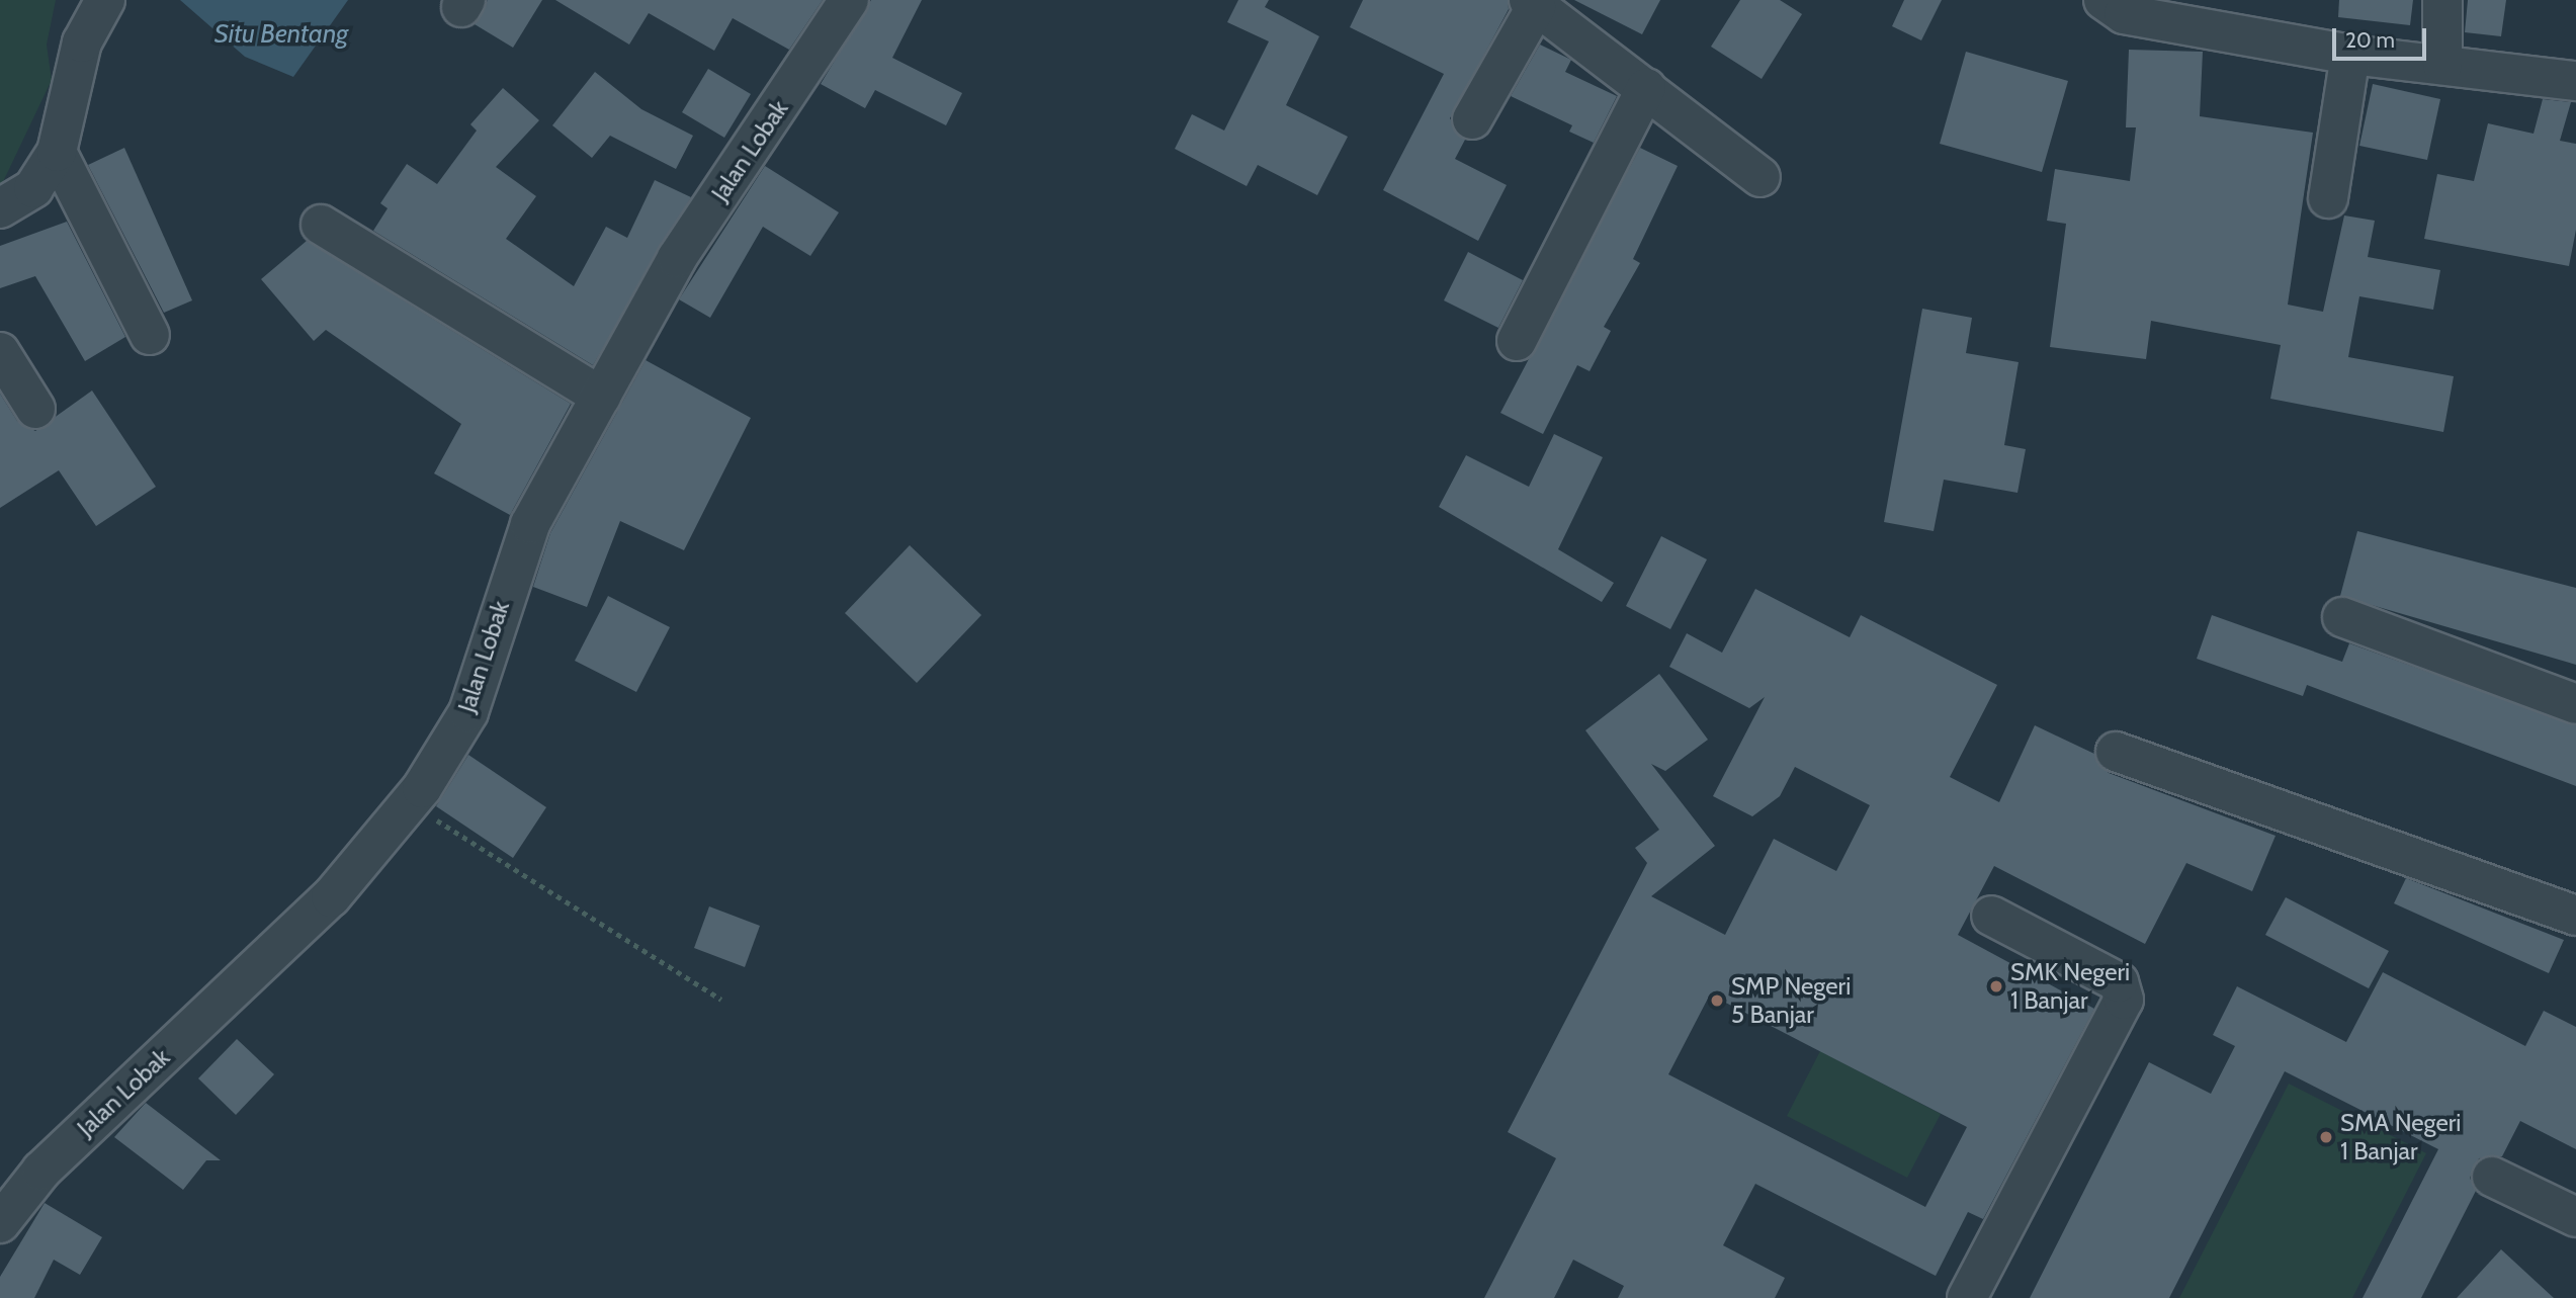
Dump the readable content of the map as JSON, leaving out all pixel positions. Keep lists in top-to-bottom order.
{
  "streets": {
    "street": ["Jalan Lobak"]
  },
  "water": ["Situ Bentang"],
  "places": ["SMK Negeri 1 Banjar", "SMP Negeri 5 Banjar", "SMA Negeri 1 Banjar"],
  "scale_bar": "20 m"
}
